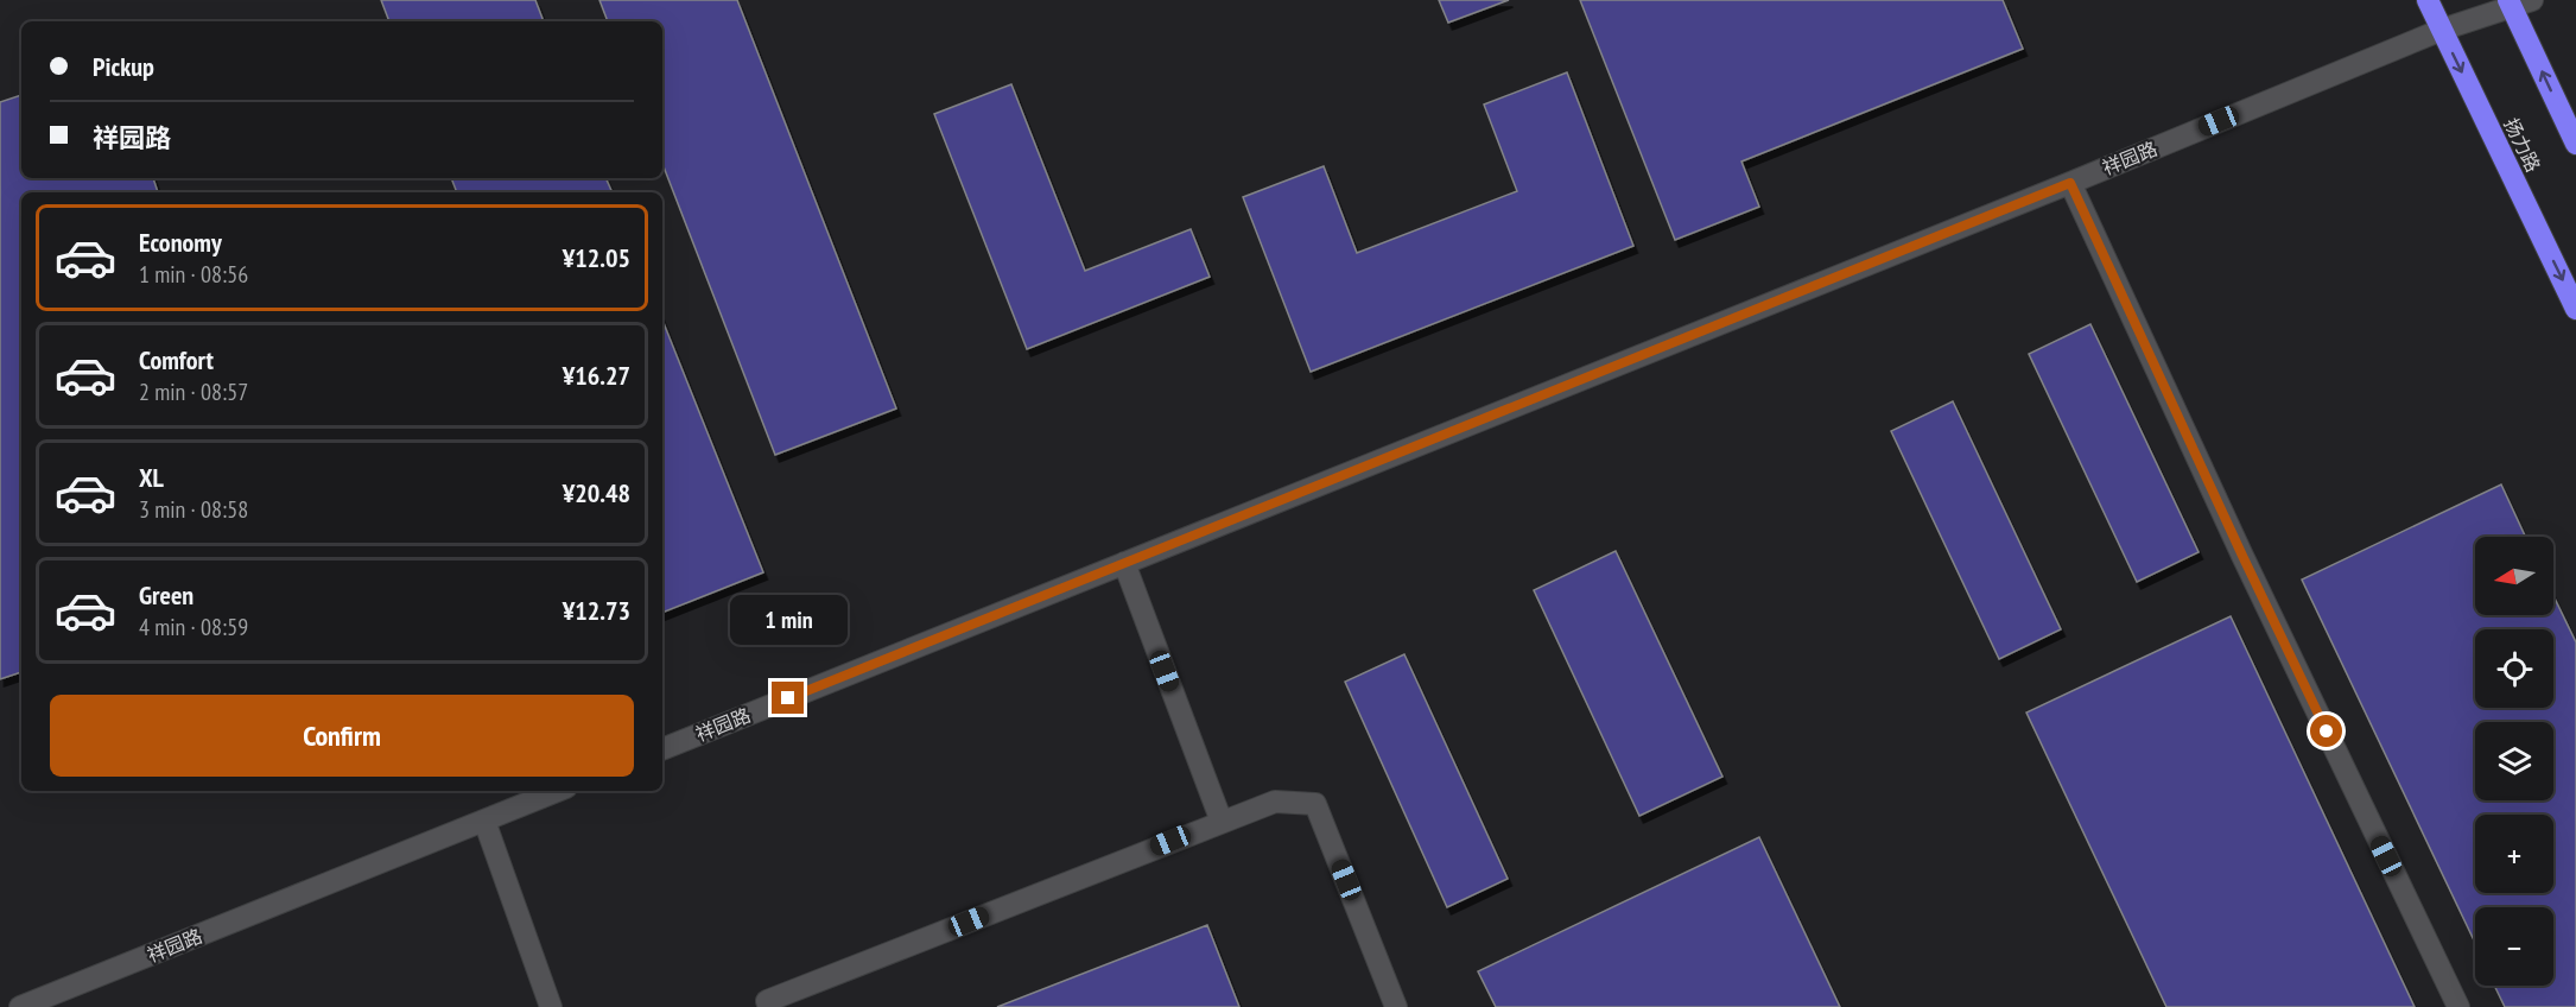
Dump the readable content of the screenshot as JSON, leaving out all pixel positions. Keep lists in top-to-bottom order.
{
  "streets": {
    "highway": ["扬力路"],
    "street": ["祥园路"]
  },
  "crossings": [
    ["扬力路", "祥园路"]
  ],
  "north": "left",
  "page": {
    "banner": ["Pickup", "祥园路"],
    "list": [
      {
        "name": "Economy",
        "note": "1 min · 08:56",
        "value": "¥12.05"
      },
      {
        "name": "Comfort",
        "note": "2 min · 08:57",
        "value": "¥16.27"
      },
      {
        "name": "XL",
        "note": "3 min · 08:58",
        "value": "¥20.48"
      },
      {
        "name": "Green",
        "note": "4 min · 08:59",
        "value": "¥12.73"
      }
    ],
    "map_buttons": ["+", "−"],
    "bubble": "1 min",
    "buttons": "Confirm"
  }
}
